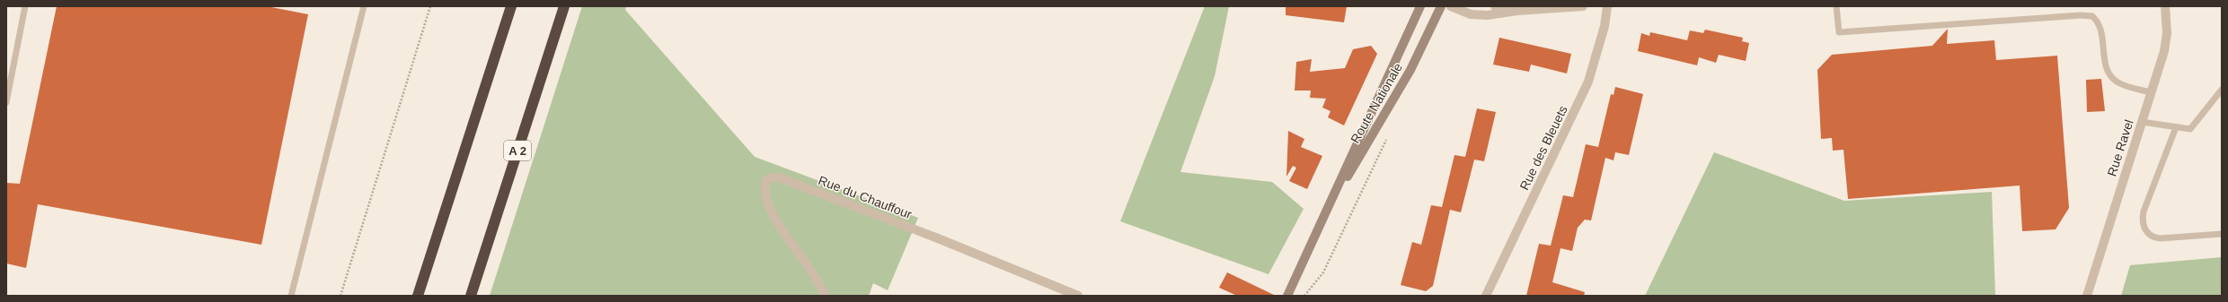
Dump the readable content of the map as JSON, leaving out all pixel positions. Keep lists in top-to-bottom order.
{
  "streets": {
    "highway": ["A 2"],
    "main road": ["Route Nationale"],
    "street": ["Rue des Bleuets", "Rue Ravel", "Rue du Chauffour"]
  }
}
